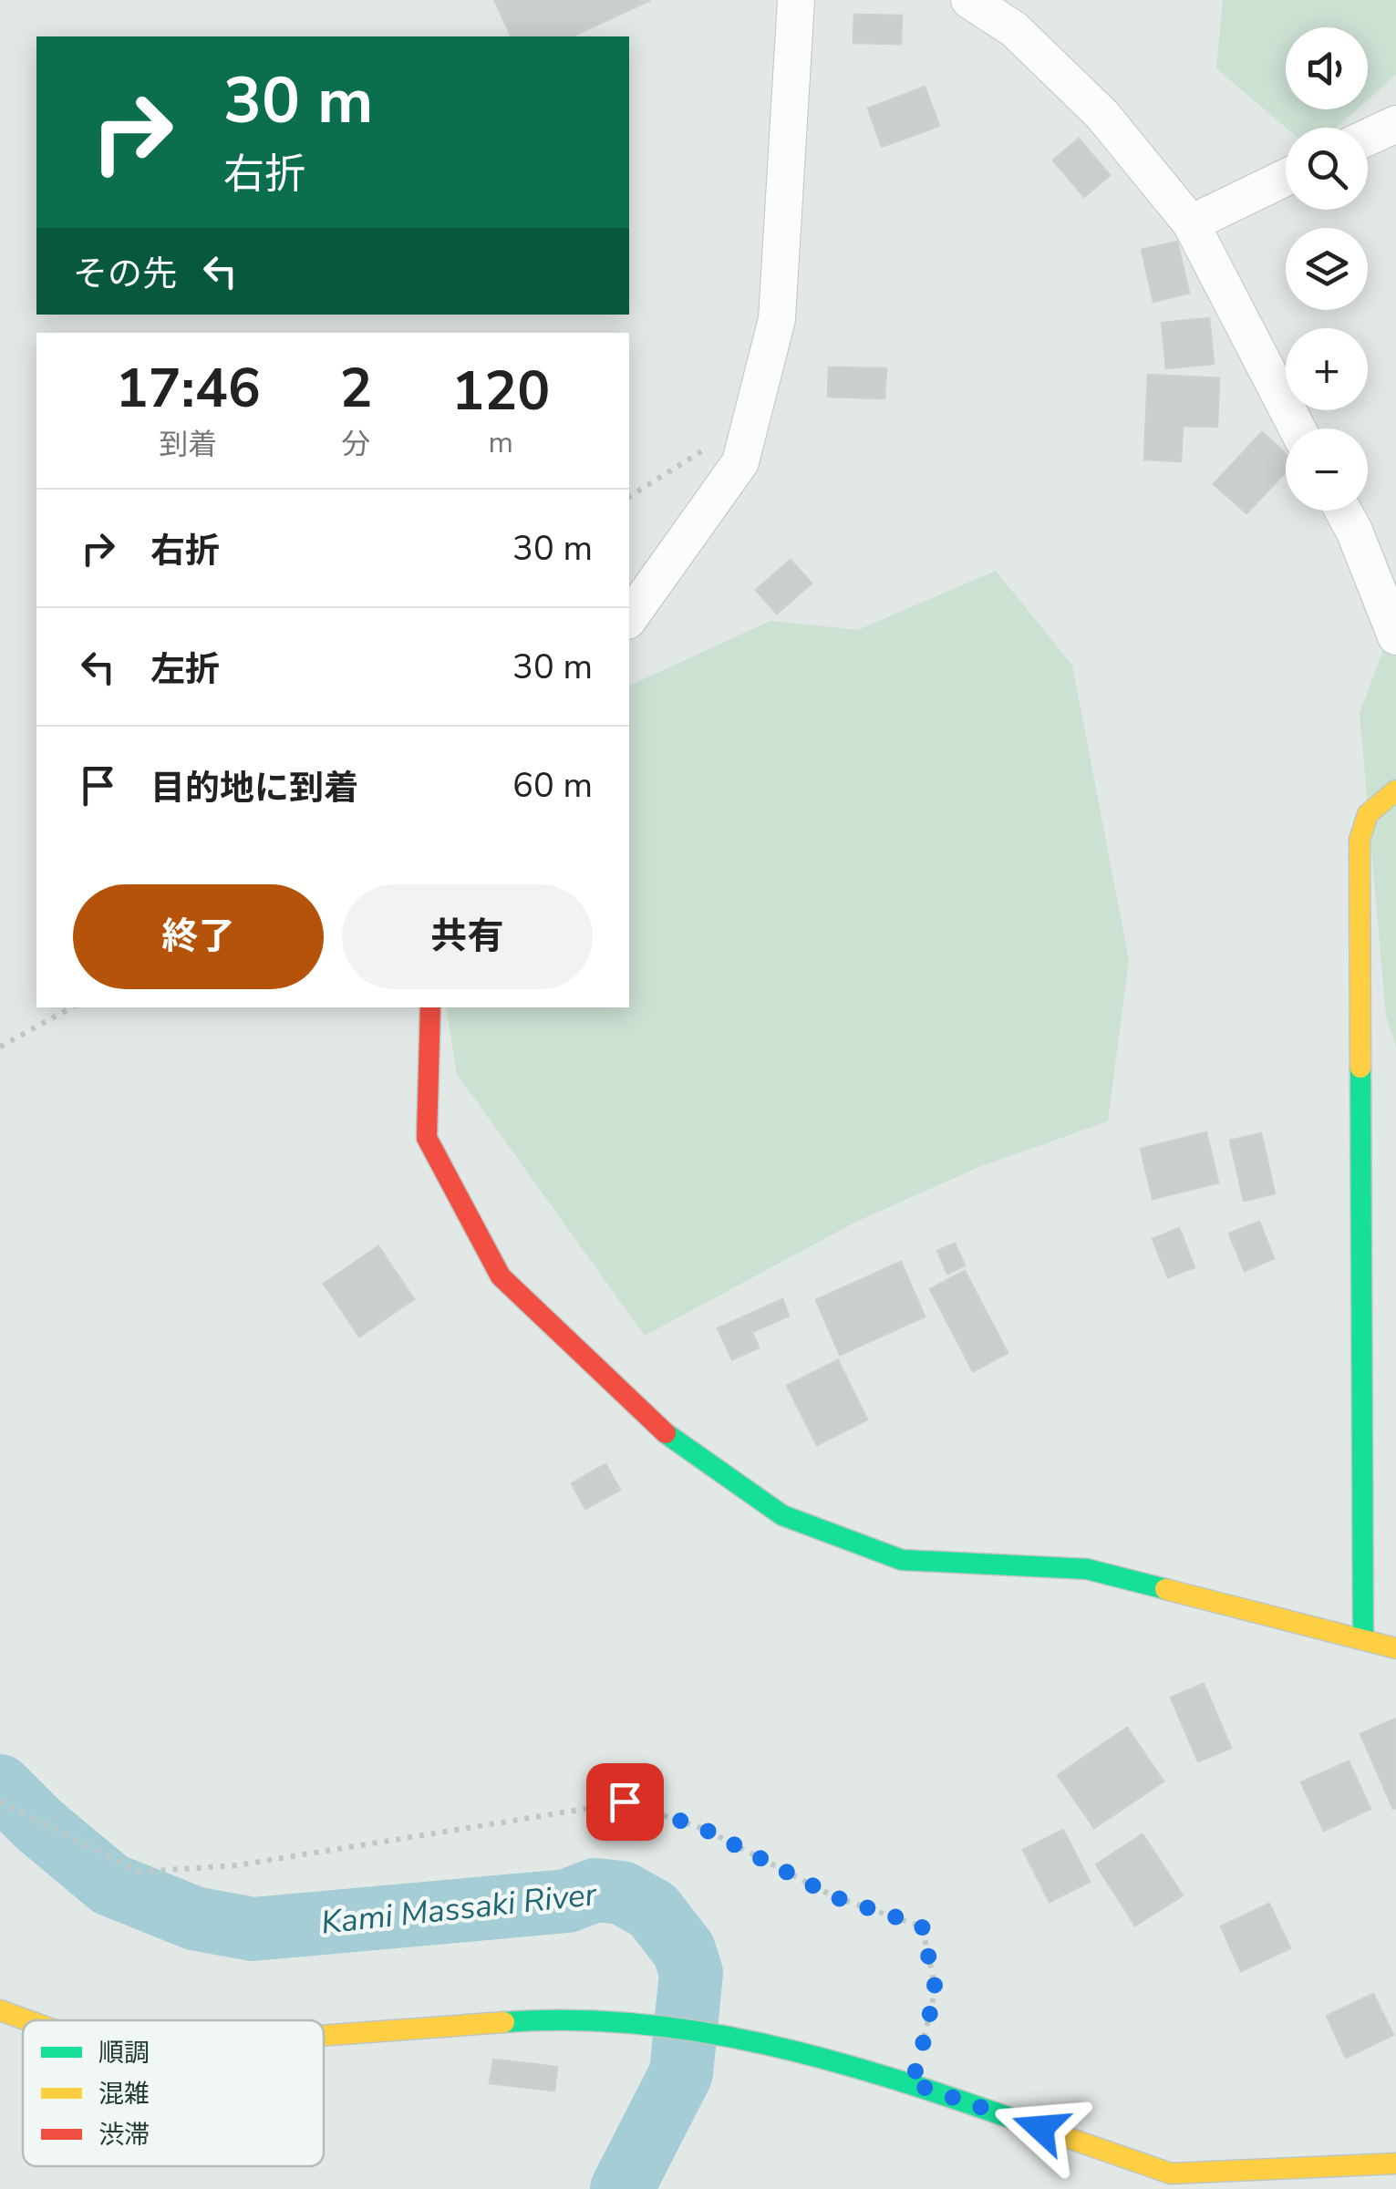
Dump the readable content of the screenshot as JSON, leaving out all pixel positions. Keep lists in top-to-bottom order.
{
  "water": ["Kami Massaki River"],
  "legend": ["順調", "混雑", "渋滞"],
  "page": {
    "map_buttons": ["+", "−"],
    "turn": ["30 m", "右折"],
    "then": "その先",
    "eta": [
      "17:46",
      "到着",
      "2",
      "分",
      "120",
      "m"
    ],
    "list": [
      {
        "name": "右折",
        "value": "30 m"
      },
      {
        "name": "左折",
        "value": "30 m"
      },
      {
        "name": "目的地に到着",
        "value": "60 m"
      }
    ],
    "buttons": ["終了", "共有"]
  }
}
